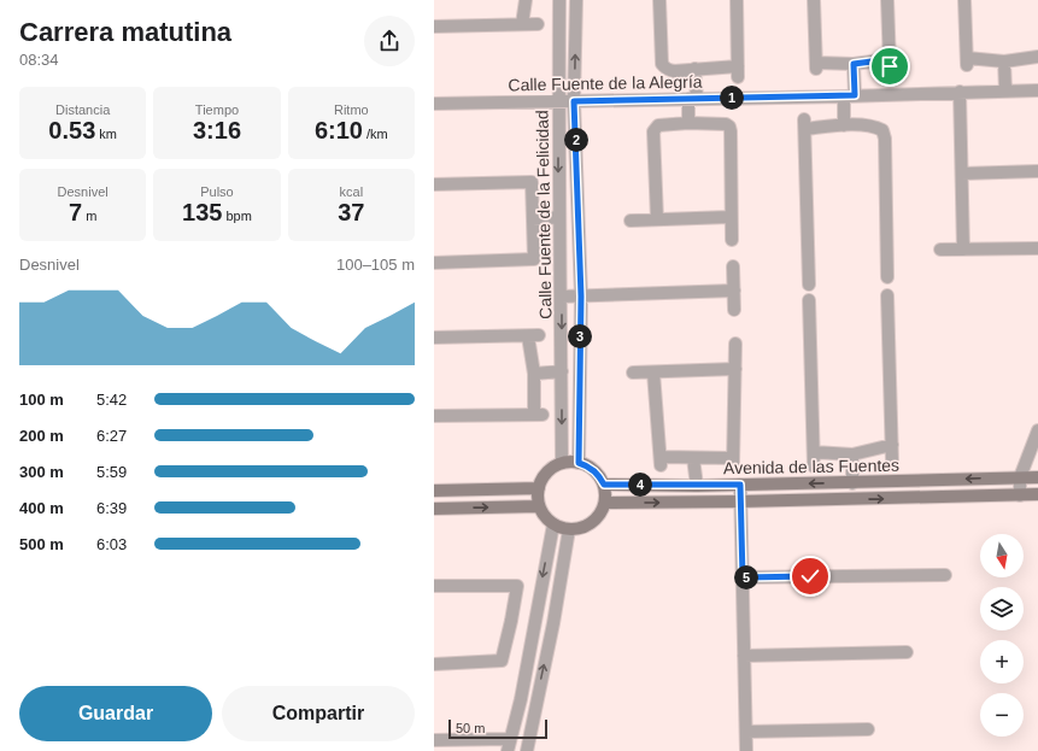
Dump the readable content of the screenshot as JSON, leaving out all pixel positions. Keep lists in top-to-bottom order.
{
  "streets": {
    "street": ["Calle Fuente de la Alegría", "Calle Fuente de la Felicidad", "Avenida de las Fuentes"]
  },
  "crossings": [
    ["Calle Fuente de la Alegría", "Calle Fuente de la Felicidad"],
    ["Calle Fuente de la Felicidad", "Avenida de las Fuentes"]
  ],
  "scale_bar": "50 m",
  "north": "bottom",
  "page": {
    "heading": ["Carrera matutina", "08:34"],
    "stats": [
      ["Distancia", "0.53 km"],
      ["Tiempo", "3:16"],
      ["Ritmo", "6:10 /km"],
      ["Desnivel", "7 m"],
      ["Pulso", "135 bpm"],
      ["kcal", "37"]
    ],
    "pins": [
      "1",
      "2",
      "3",
      "4",
      "5"
    ],
    "chart": ["Desnivel", "100–105 m"],
    "list": [
      {
        "name": "100 m",
        "note": "5:42"
      },
      {
        "name": "200 m",
        "note": "6:27"
      },
      {
        "name": "300 m",
        "note": "5:59"
      },
      {
        "name": "400 m",
        "note": "6:39"
      },
      {
        "name": "500 m",
        "note": "6:03"
      }
    ],
    "map_buttons": ["+", "−"],
    "buttons": ["Guardar", "Compartir"],
    "scale": "50 m"
  }
}
